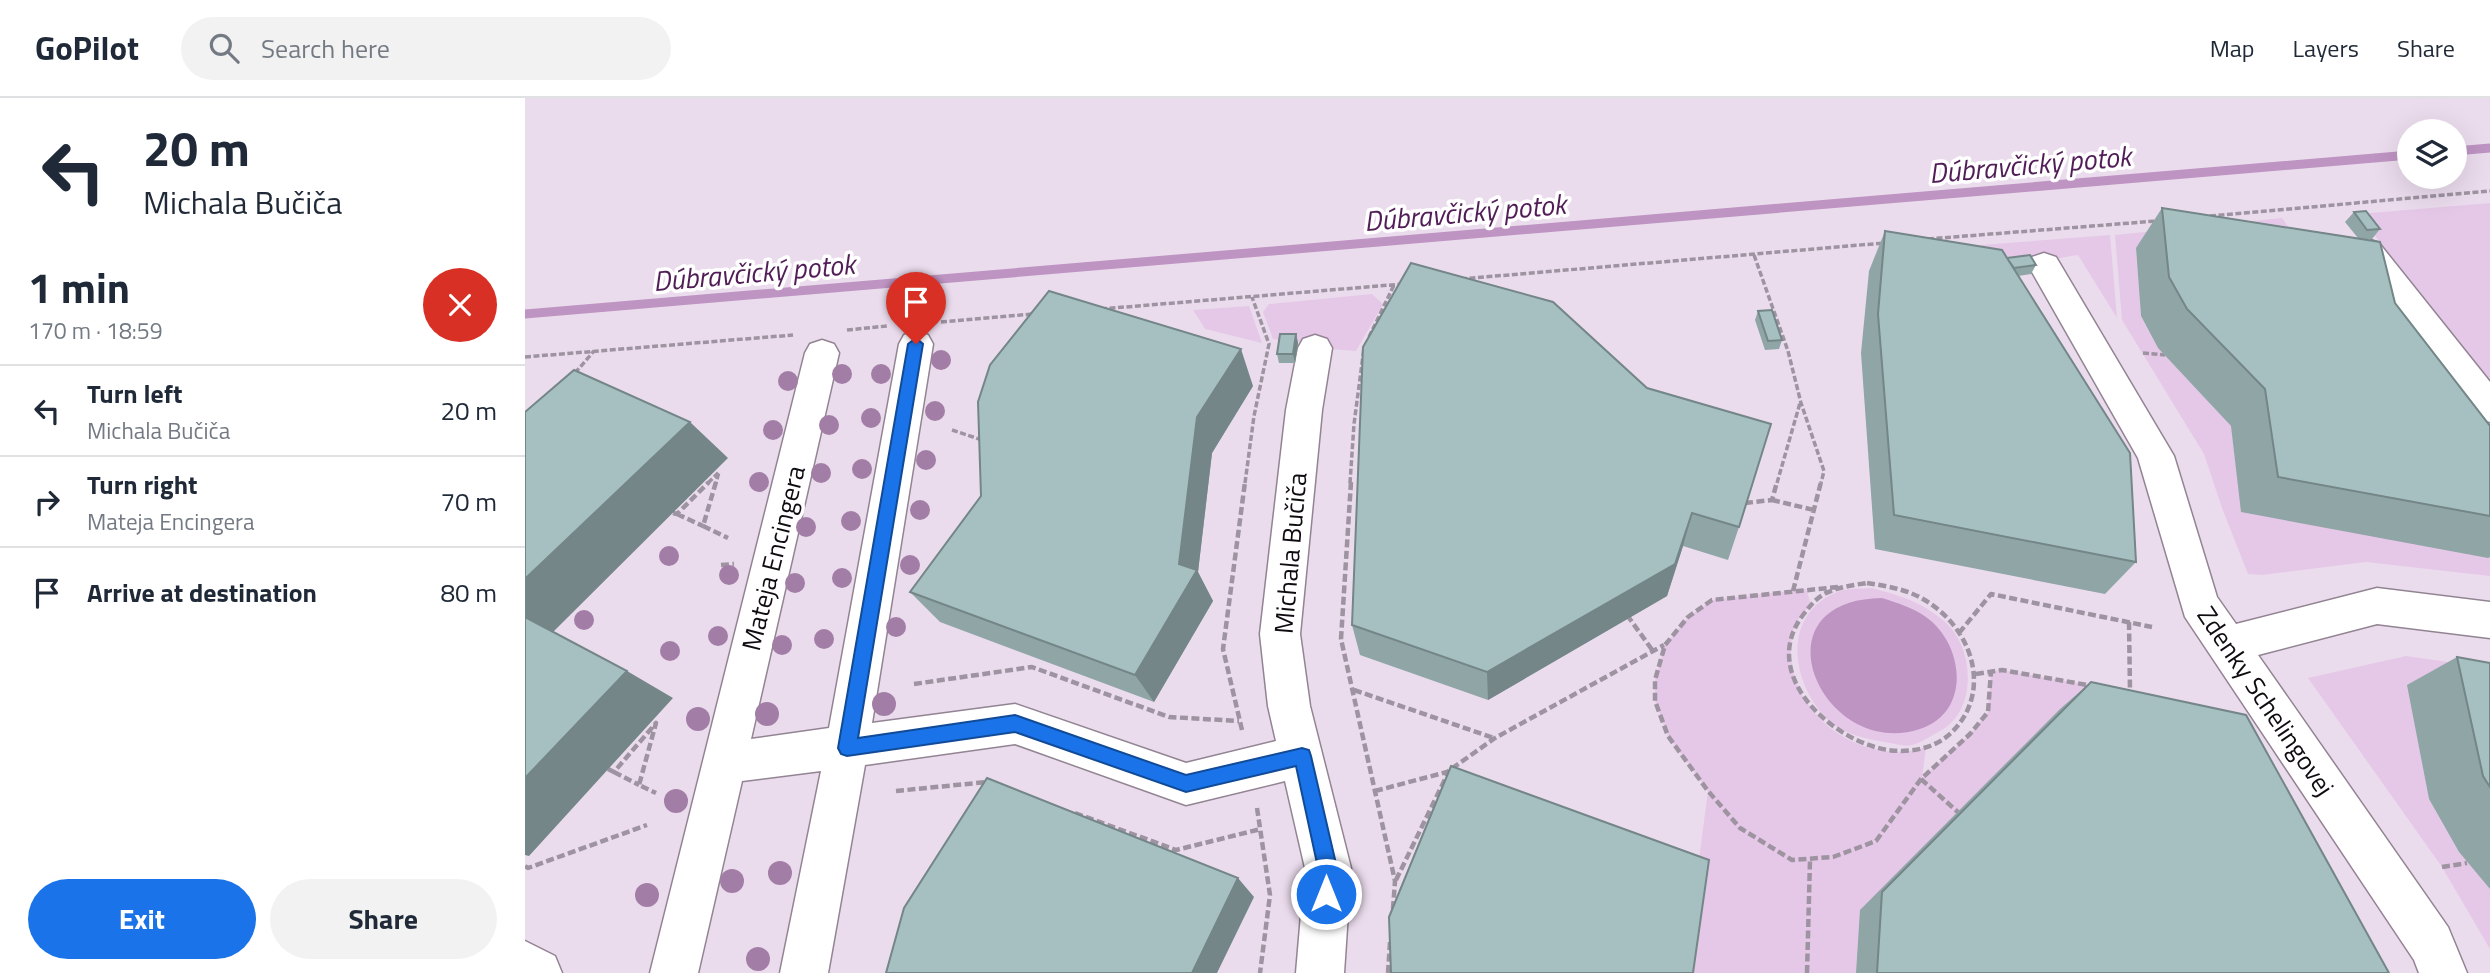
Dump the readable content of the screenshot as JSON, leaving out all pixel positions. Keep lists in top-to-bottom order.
{
  "streets": {
    "street": ["Michala Bučiča", "Mateja Encingera", "Zdenky Schelingovej"]
  },
  "water": ["Dúbravčický potok"],
  "page": {
    "header": "GoPilot",
    "search": "Search here",
    "nav": ["Map", "Layers", "Share"],
    "turn": ["20 m", "Michala Bučiča"],
    "heading": ["1 min", "170 m · 18:59"],
    "list": [
      {
        "name": "Turn left",
        "note": "Michala Bučiča",
        "value": "20 m"
      },
      {
        "name": "Turn right",
        "note": "Mateja Encingera",
        "value": "70 m"
      },
      {
        "name": "Arrive at destination",
        "value": "80 m"
      }
    ],
    "buttons": ["Exit", "Share"]
  }
}
